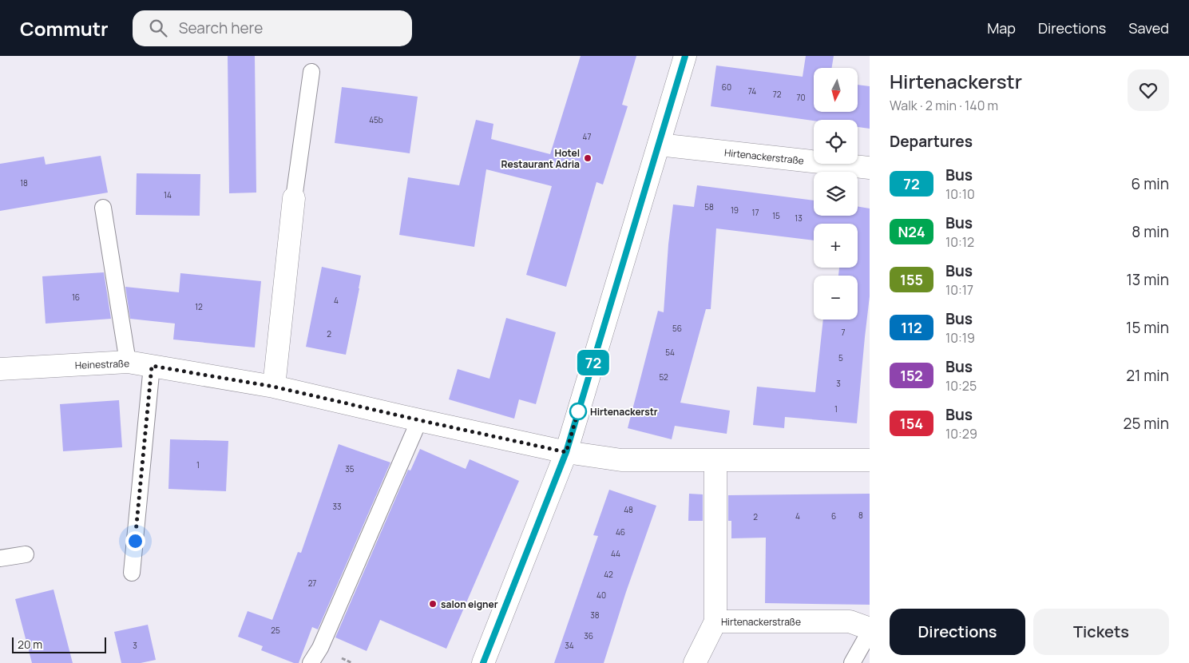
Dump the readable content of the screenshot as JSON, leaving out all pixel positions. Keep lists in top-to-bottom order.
{
  "streets": {
    "street": ["Hirtenackerstraße", "Heinestraße"]
  },
  "places": ["Hotel Restaurant Adria", "Hirtenackerstr", "salon eigner"],
  "lines": ["bus line 72"],
  "house_numbers": [
    "60",
    "74",
    "72",
    "70",
    "45b",
    "47",
    "18",
    "14",
    "58",
    "19",
    "17",
    "15",
    "13",
    "16",
    "4",
    "12",
    "56",
    "7",
    "2",
    "54",
    "5",
    "52",
    "3",
    "1",
    "1",
    "35",
    "33",
    "48",
    "8",
    "4",
    "6",
    "2",
    "46",
    "44",
    "42",
    "27",
    "40",
    "38",
    "25",
    "36",
    "3",
    "34"
  ],
  "scale_bar": "20 m",
  "north": "bottom",
  "page": {
    "header": "Commutr",
    "search": "Search here",
    "nav": ["Map", "Directions", "Saved"],
    "on_map": "72",
    "heading": [
      ["Hirtenackerstr", "Walk · 2 min · 140 m"],
      "Departures"
    ],
    "map_buttons": ["+", "−"],
    "list": [
      {
        "mark": "72",
        "name": "Bus",
        "note": "10:10",
        "value": "6 min"
      },
      {
        "mark": "N24",
        "name": "Bus",
        "note": "10:12",
        "value": "8 min"
      },
      {
        "mark": "155",
        "name": "Bus",
        "note": "10:17",
        "value": "13 min"
      },
      {
        "mark": "112",
        "name": "Bus",
        "note": "10:19",
        "value": "15 min"
      },
      {
        "mark": "152",
        "name": "Bus",
        "note": "10:25",
        "value": "21 min"
      },
      {
        "mark": "154",
        "name": "Bus",
        "note": "10:29",
        "value": "25 min"
      }
    ],
    "buttons": ["Directions", "Tickets"],
    "scale": "20 m"
  }
}
